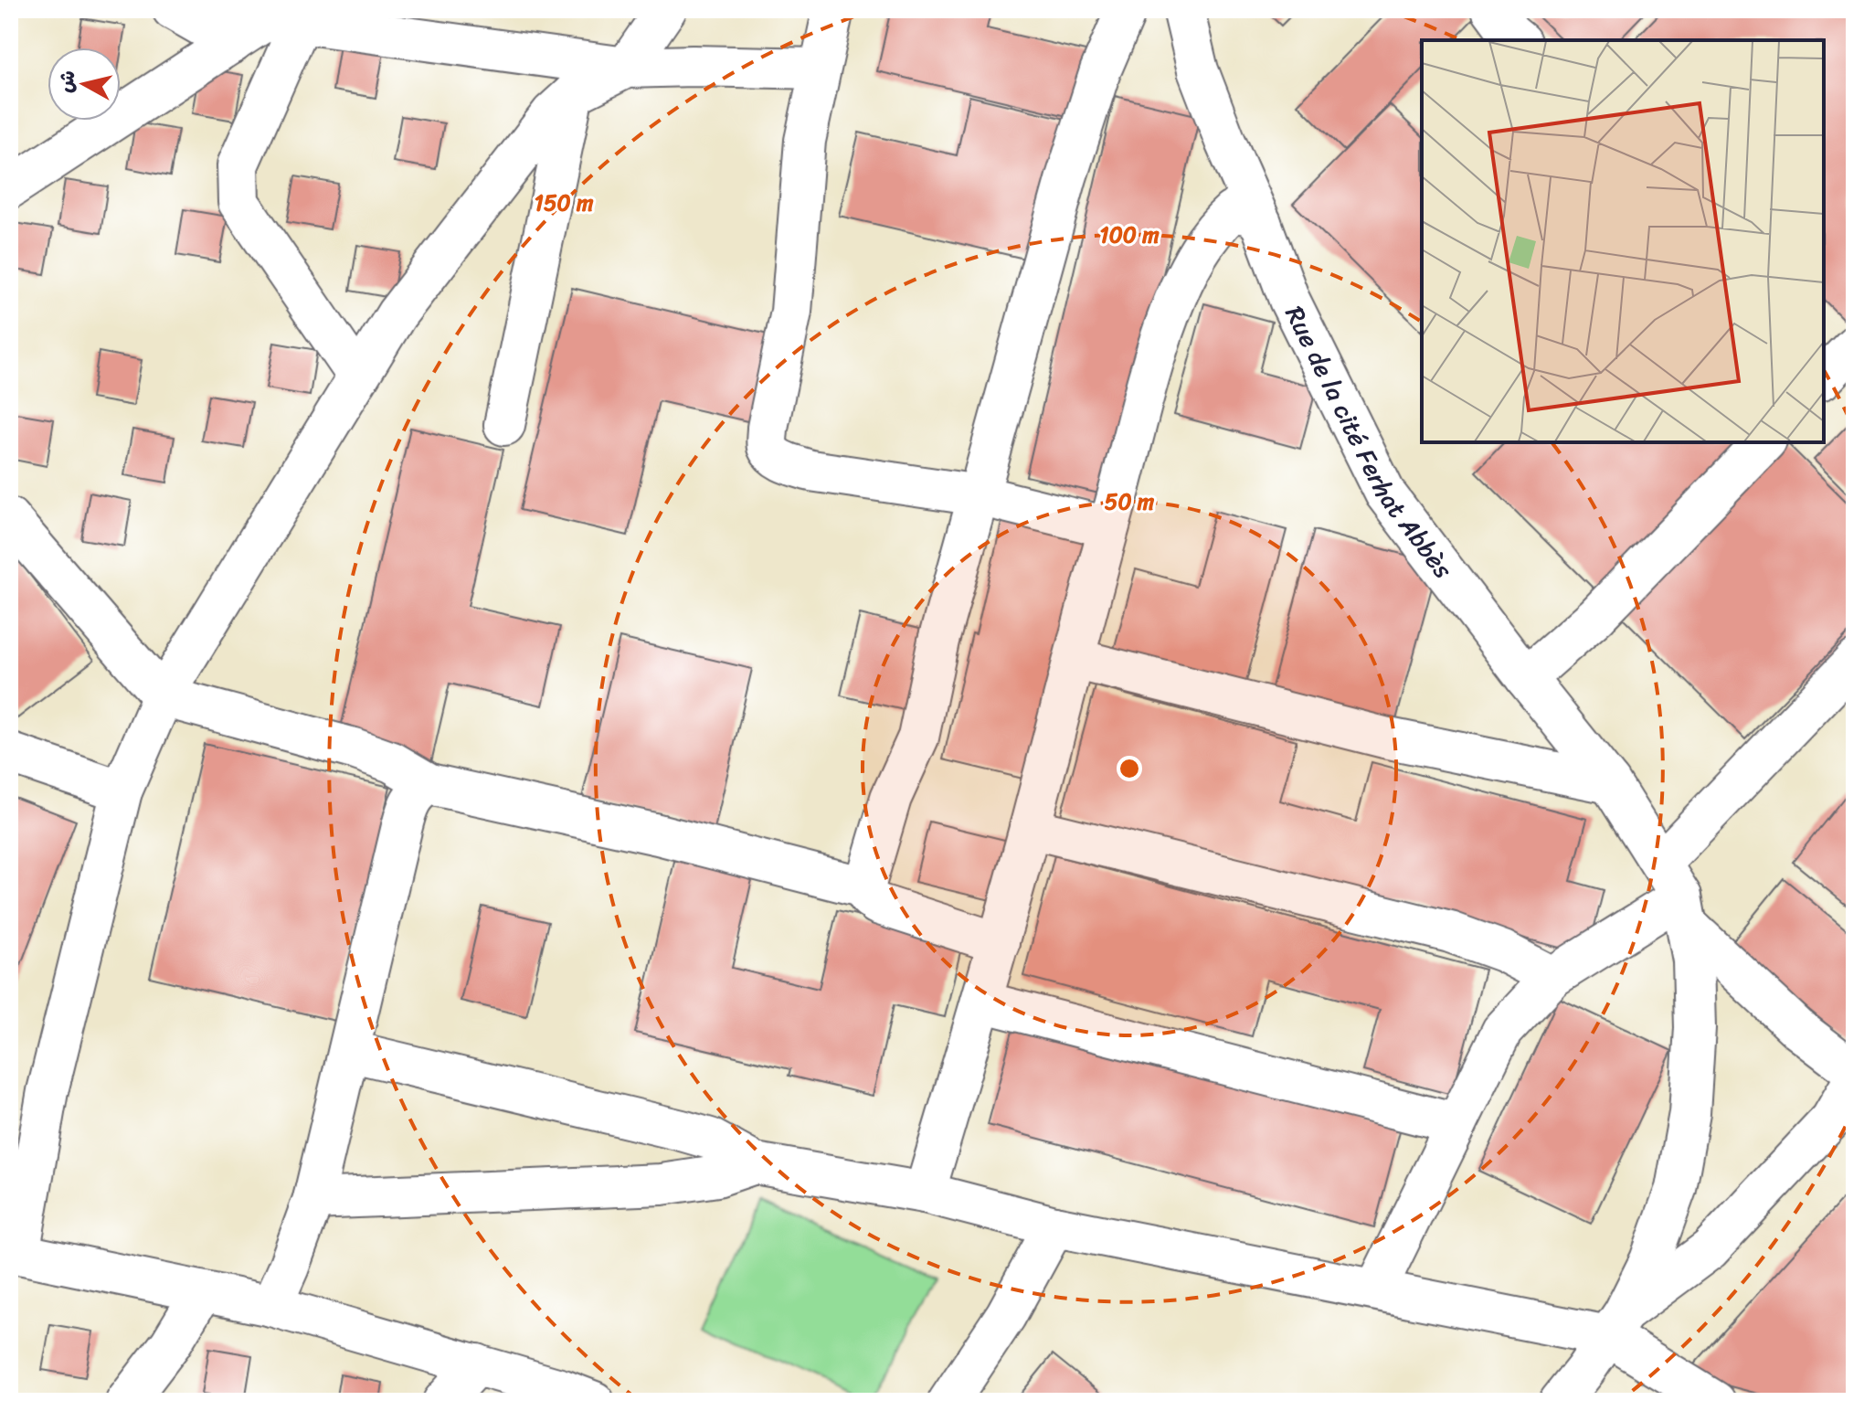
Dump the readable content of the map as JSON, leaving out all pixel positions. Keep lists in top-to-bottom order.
{
  "streets": {
    "street": ["Rue de la cité Ferhat Abbès"]
  },
  "north": "left",
  "rings": ["150 m", "100 m", "50 m"]
}
